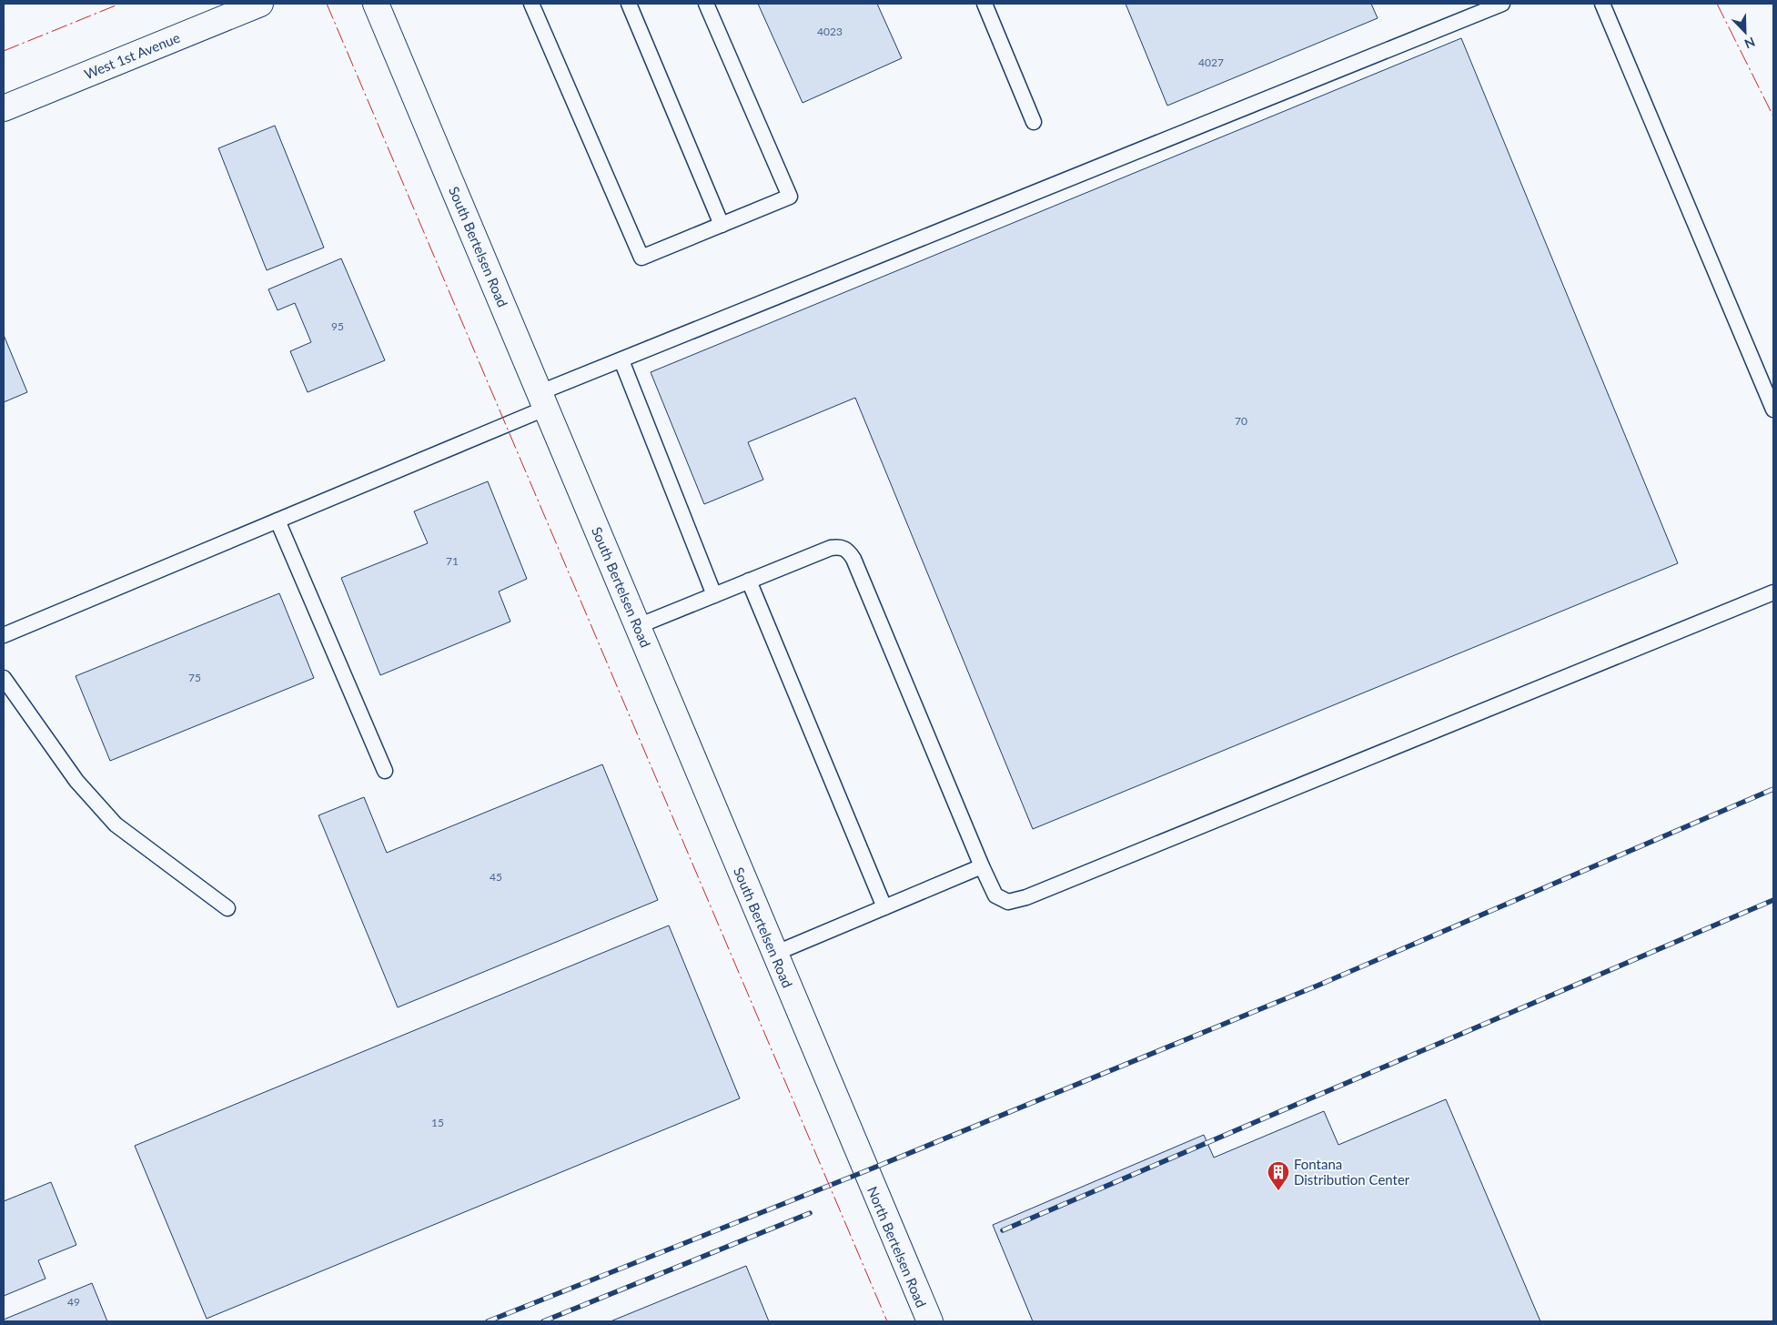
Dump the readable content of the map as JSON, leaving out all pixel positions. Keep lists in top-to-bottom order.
{
  "streets": {
    "street": ["West 1st Avenue", "South Bertelsen Road", "North Bertelsen Road"]
  },
  "crossings": [
    ["South Bertelsen Road", "North Bertelsen Road"]
  ],
  "places": {
    "building": ["Fontana Distribution Center"]
  },
  "house_numbers": [
    "4023",
    "4027",
    "95",
    "70",
    "71",
    "75",
    "45",
    "15",
    "49"
  ],
  "north": "bottom right"
}
